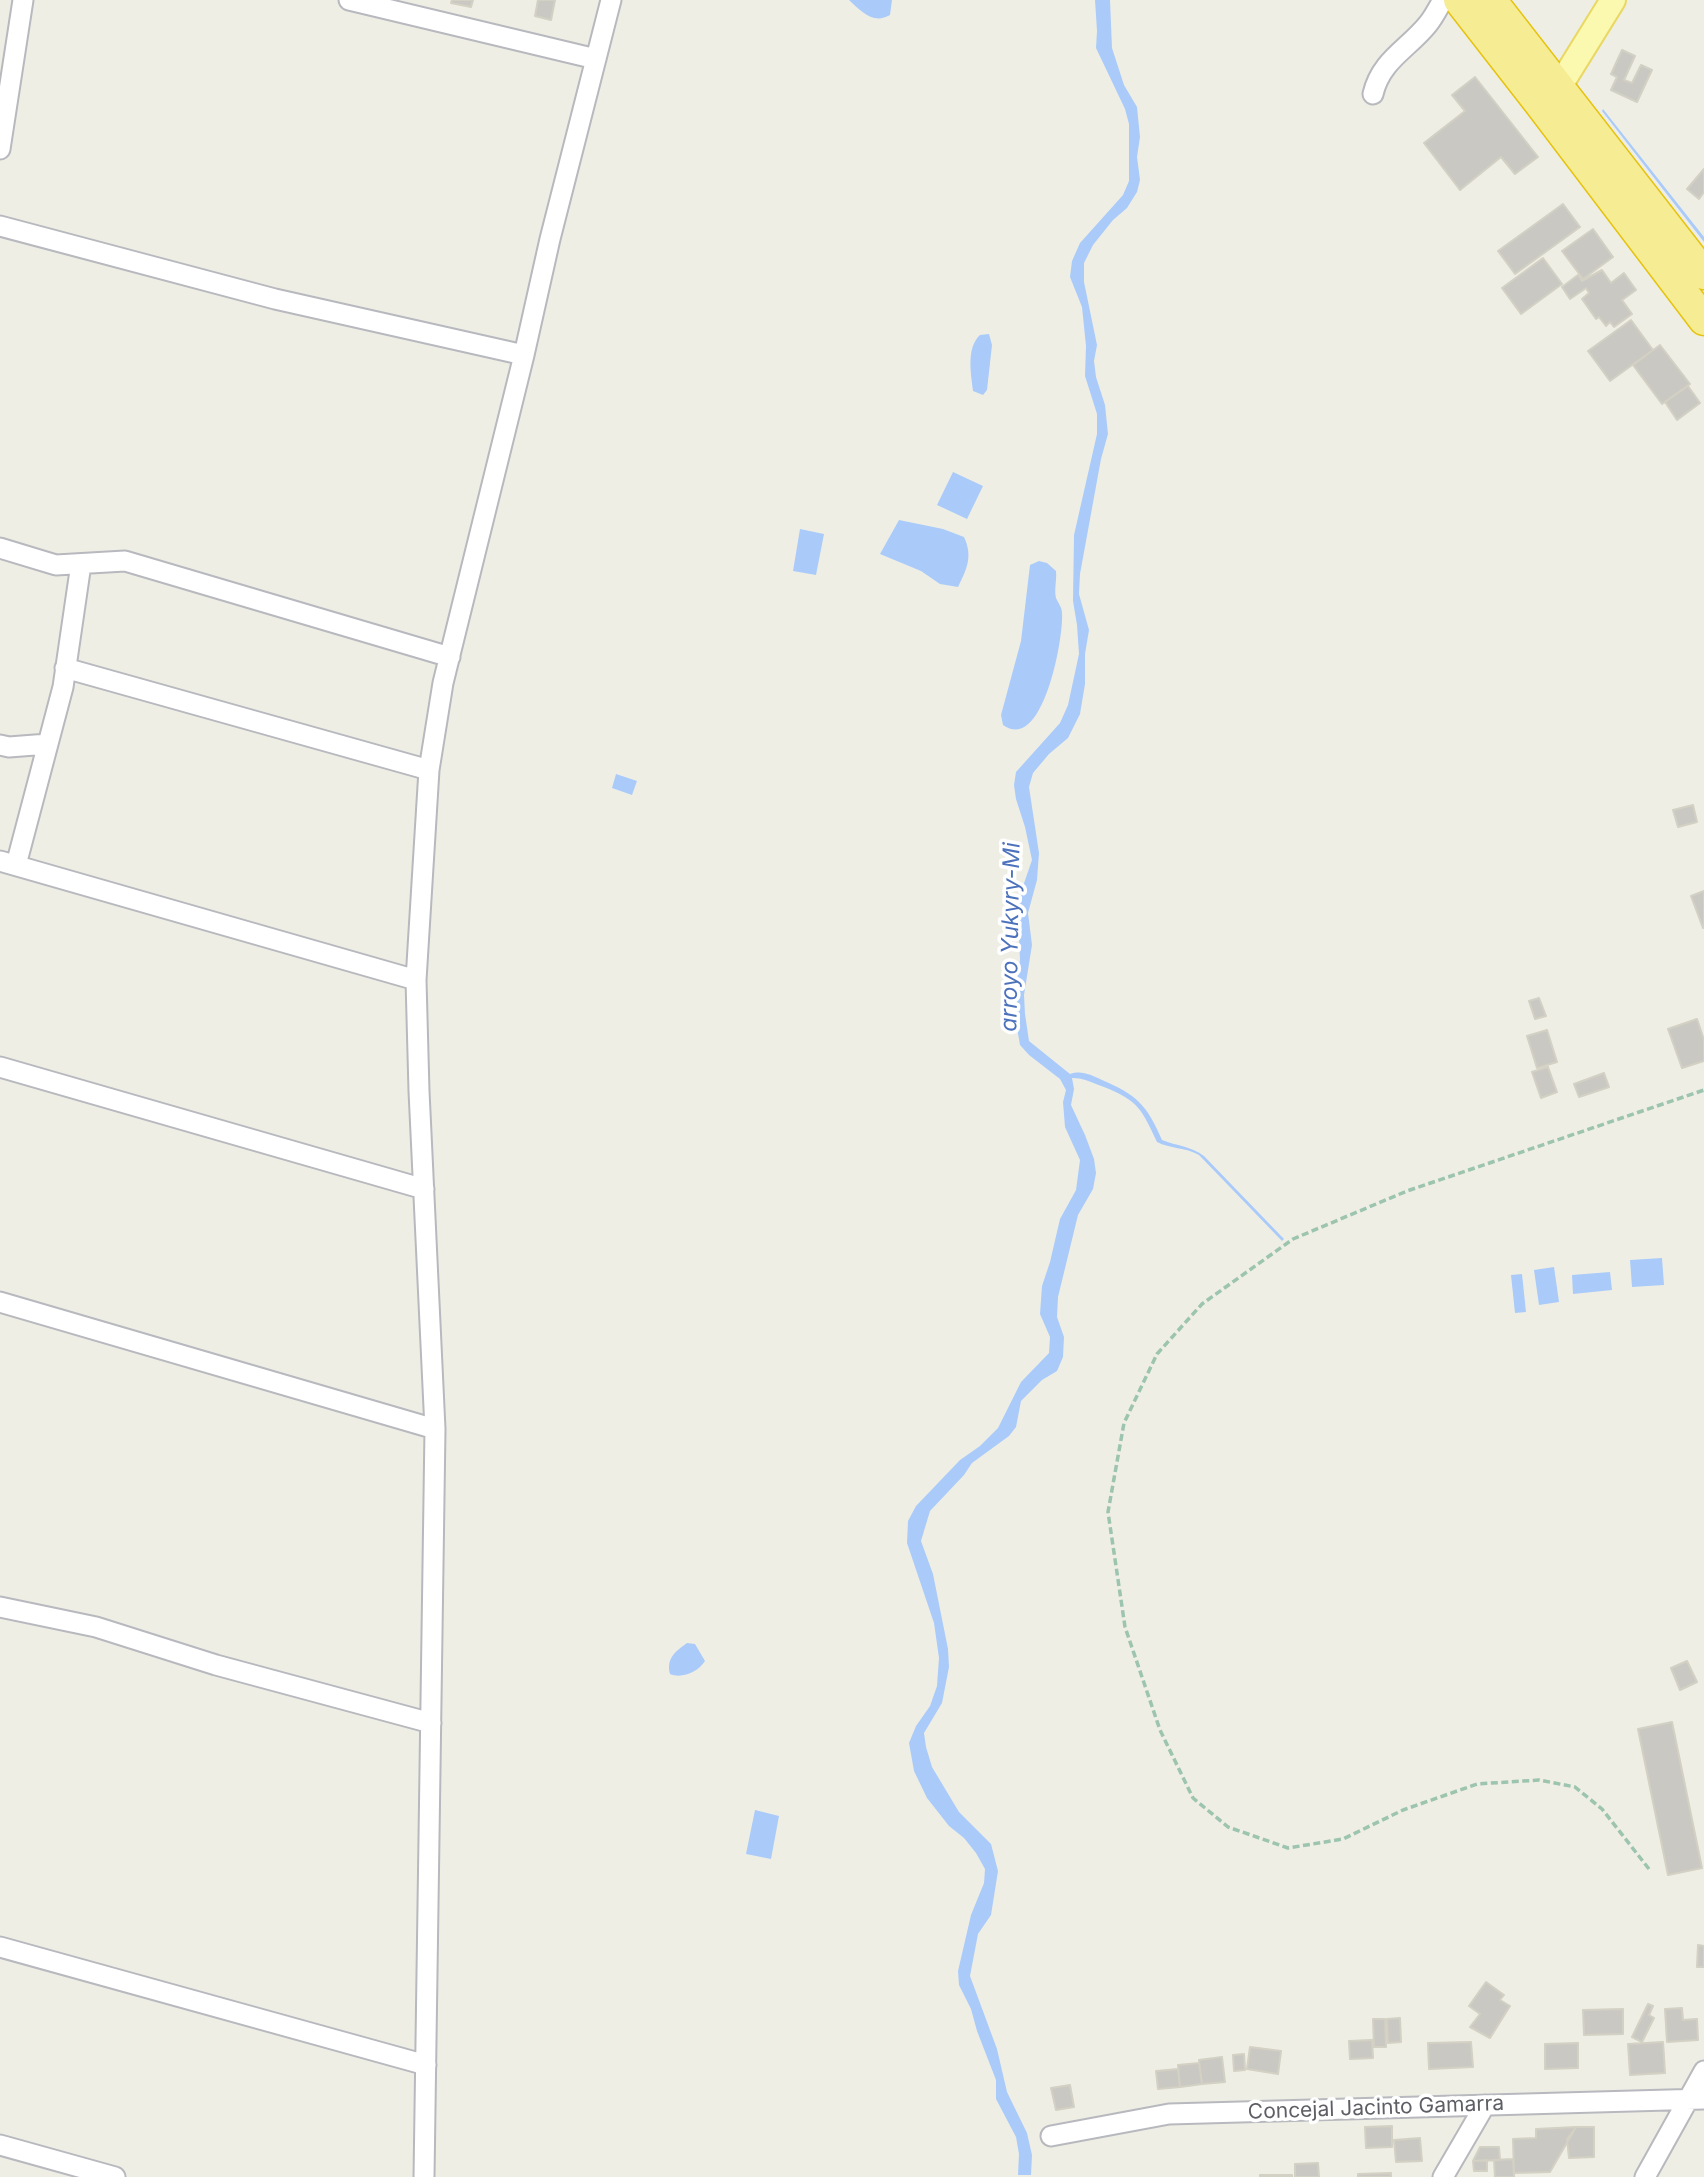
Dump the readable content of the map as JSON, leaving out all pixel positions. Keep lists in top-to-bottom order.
{
  "streets": {
    "street": ["Concejal Jacinto Gamarra"]
  },
  "water": ["arroyo Yukyry-Mi"]
}
